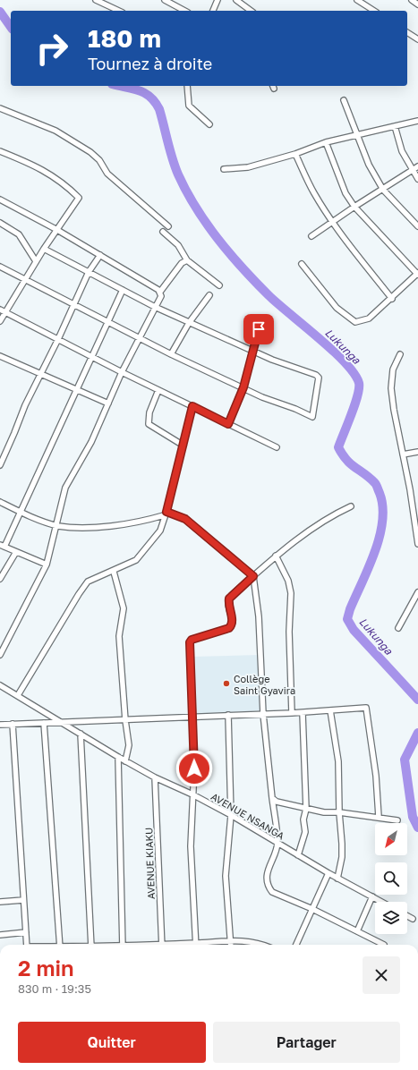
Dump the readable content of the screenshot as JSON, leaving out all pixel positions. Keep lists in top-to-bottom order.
{
  "streets": {
    "street": ["AVENUE NSANGA", "AVENUE KIAKU"]
  },
  "crossings": [
    ["AVENUE NSANGA", "AVENUE KIAKU"]
  ],
  "water": ["Lukunga"],
  "places": ["Collège Saint Gyavira"],
  "north": "bottom left",
  "page": {
    "turn": ["180 m", "Tournez à droite"],
    "heading": ["2 min", "830 m · 19:35"],
    "buttons": ["Quitter", "Partager"]
  }
}
